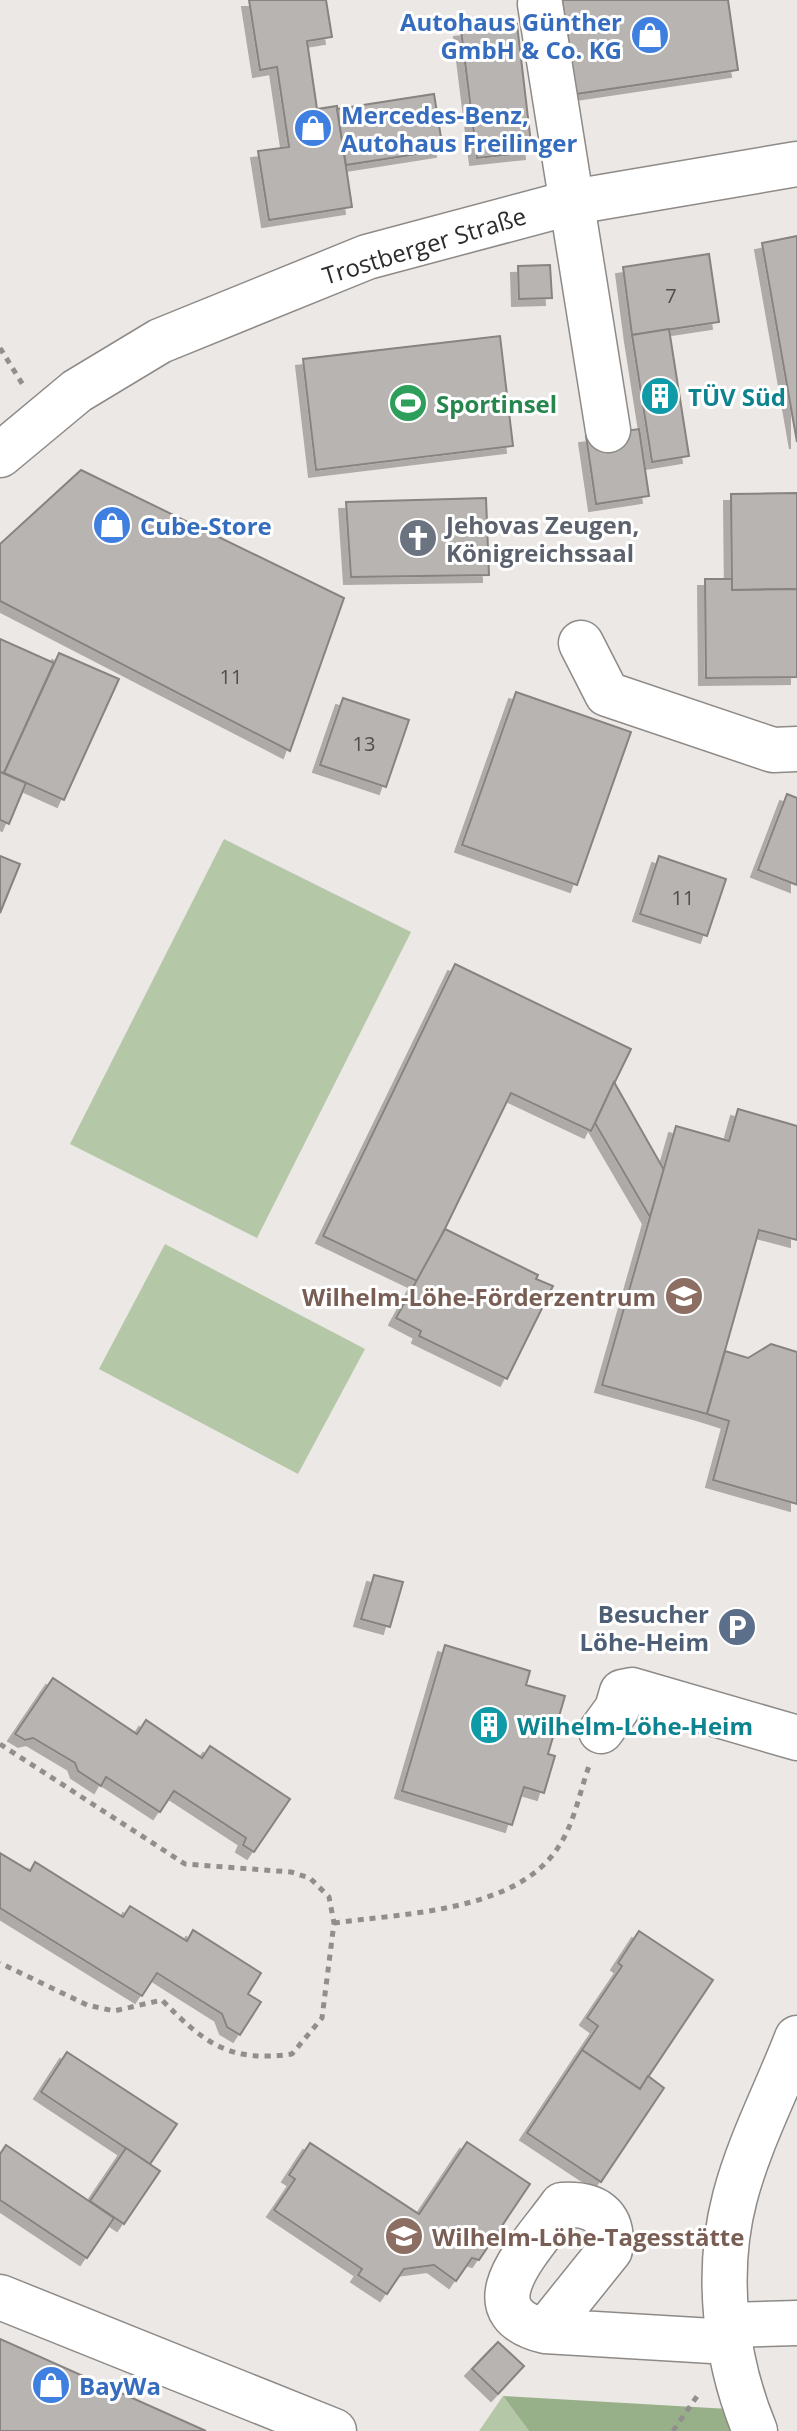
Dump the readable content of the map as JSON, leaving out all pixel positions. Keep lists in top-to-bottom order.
{
  "streets": {
    "street": ["Trostberger Straße"]
  },
  "places": {
    "shop": [
      "Autohaus Günther GmbH & Co. KG",
      "Mercedes-Benz, Autohaus Freilinger",
      "Cube-Store",
      "BayWa"
    ],
    "building": ["TÜV Süd", "Wilhelm-Löhe-Heim"],
    "sports": ["Sportinsel"],
    "church": ["Jehovas Zeugen, Königreichssaal"],
    "school or university": ["Wilhelm-Löhe-Förderzentrum", "Wilhelm-Löhe-Tagesstätte"],
    "parking": ["Besucher Löhe-Heim"]
  },
  "house_numbers": [
    "7",
    "11",
    "13",
    "11"
  ]
}
